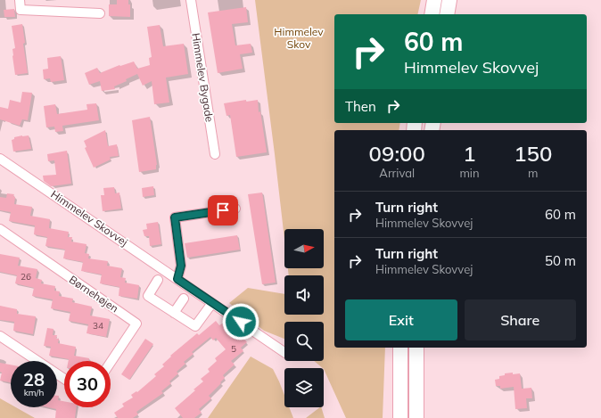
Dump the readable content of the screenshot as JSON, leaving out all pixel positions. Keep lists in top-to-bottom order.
{
  "streets": {
    "street": ["Himmelev Bygade", "Himmelev Skovvej", "Børnehøjen"]
  },
  "parks": ["Himmelev Skov"],
  "house_numbers": ["26", "34", "5"],
  "north": "right",
  "page": {
    "turn": ["60 m", "Himmelev Skovvej"],
    "then": "Then",
    "eta": [
      "09:00",
      "Arrival",
      "1",
      "min",
      "150",
      "m"
    ],
    "list": [
      {
        "name": "Turn right",
        "note": "Himmelev Skovvej",
        "value": "60 m"
      },
      {
        "name": "Turn right",
        "note": "Himmelev Skovvej",
        "value": "50 m"
      }
    ],
    "buttons": ["Exit", "Share"],
    "speed": "28 km/h",
    "limit": "30"
  }
}
